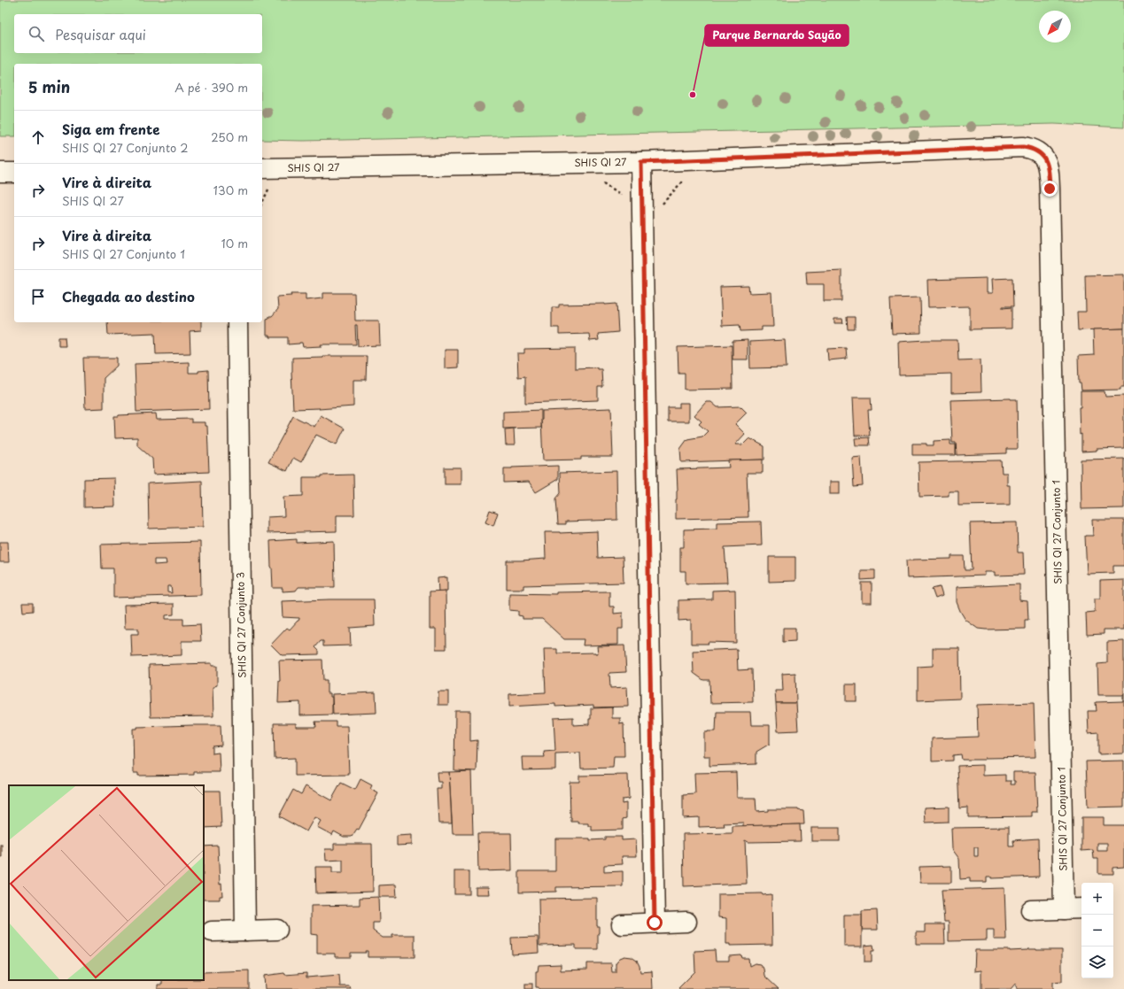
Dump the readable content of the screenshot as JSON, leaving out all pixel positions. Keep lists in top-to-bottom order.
{
  "streets": {
    "street": ["SHIS QI 27", "SHIS QI 27 Conjunto 1", "SHIS QI 27 Conjunto 3"]
  },
  "crossings": [
    ["SHIS QI 27", "SHIS QI 27 Conjunto 1"]
  ],
  "places": ["Parque Bernardo Sayão"],
  "north": "bottom left",
  "page": {
    "search": "Pesquisar aqui",
    "heading": ["5 min", "A pé · 390 m"],
    "list": [
      ["Siga em frente", "SHIS QI 27 Conjunto 2", "250 m"],
      ["Vire à direita", "SHIS QI 27", "130 m"],
      ["Vire à direita", "SHIS QI 27 Conjunto 1", "10 m"],
      "Chegada ao destino"
    ],
    "map_buttons": ["+", "−"]
  }
}
